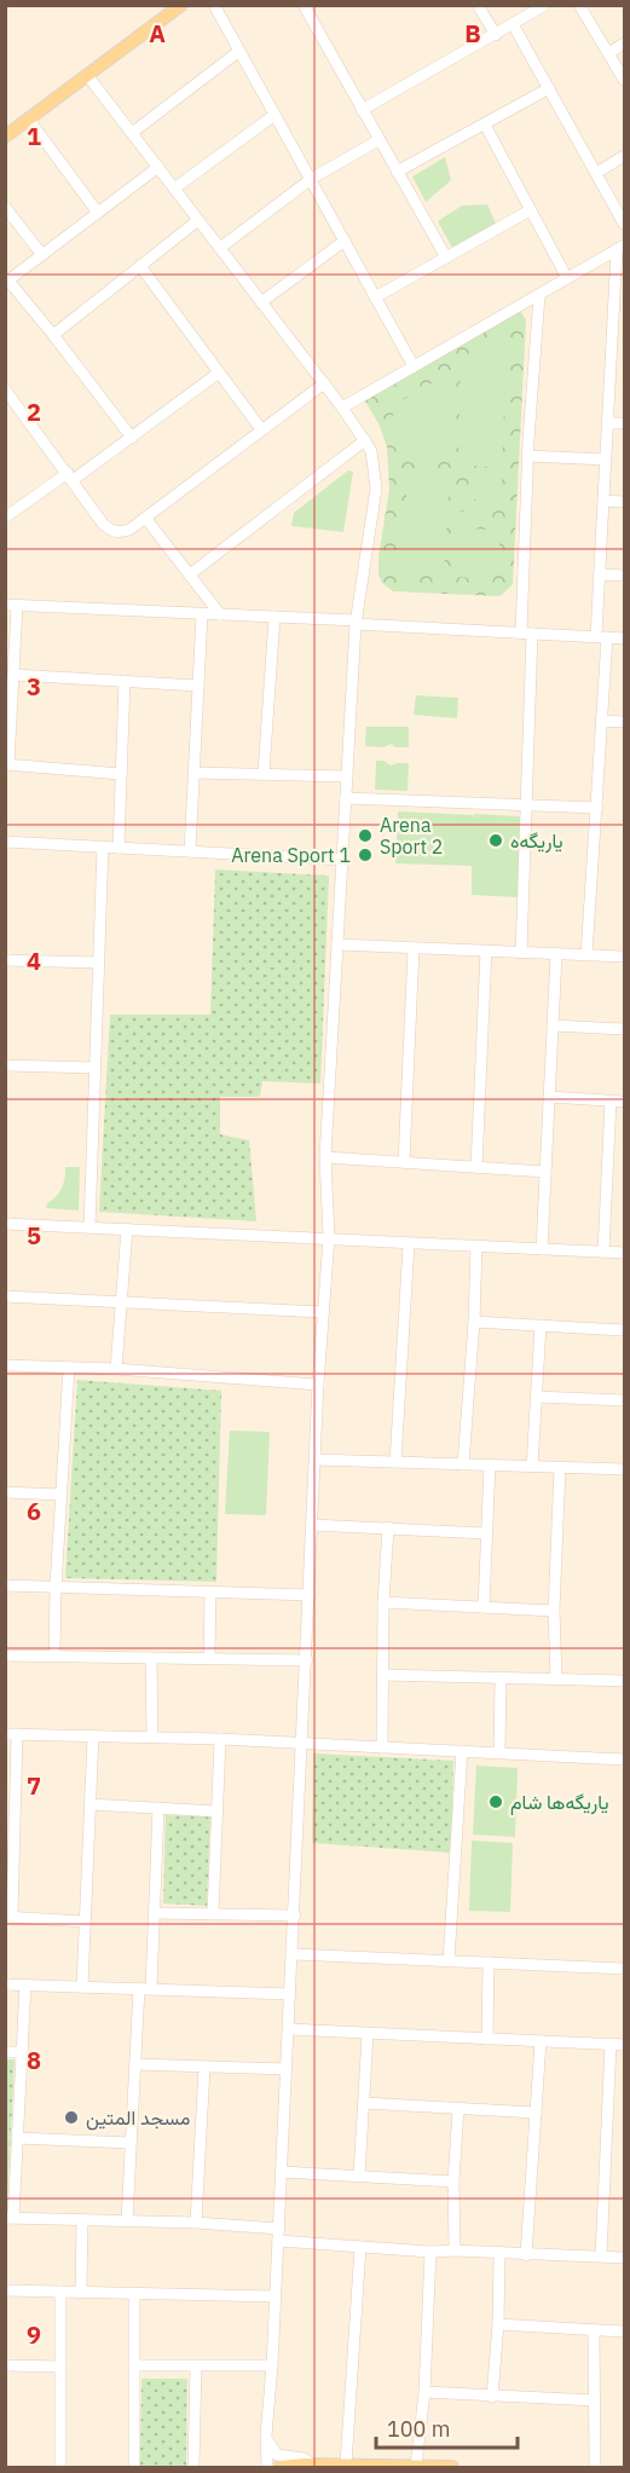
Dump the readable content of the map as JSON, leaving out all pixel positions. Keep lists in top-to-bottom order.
{
  "places": [
    "Arena Sport 2",
    "یاریگه‌ه",
    "Arena Sport 1",
    "ياريگه‌ها شام",
    "مسجد المتين"
  ],
  "scale_bar": "100 m",
  "grid": {
    "columns": ["A", "B"],
    "rows": [
      "1",
      "2",
      "3",
      "4",
      "5",
      "6",
      "7",
      "8",
      "9"
    ]
  }
}
